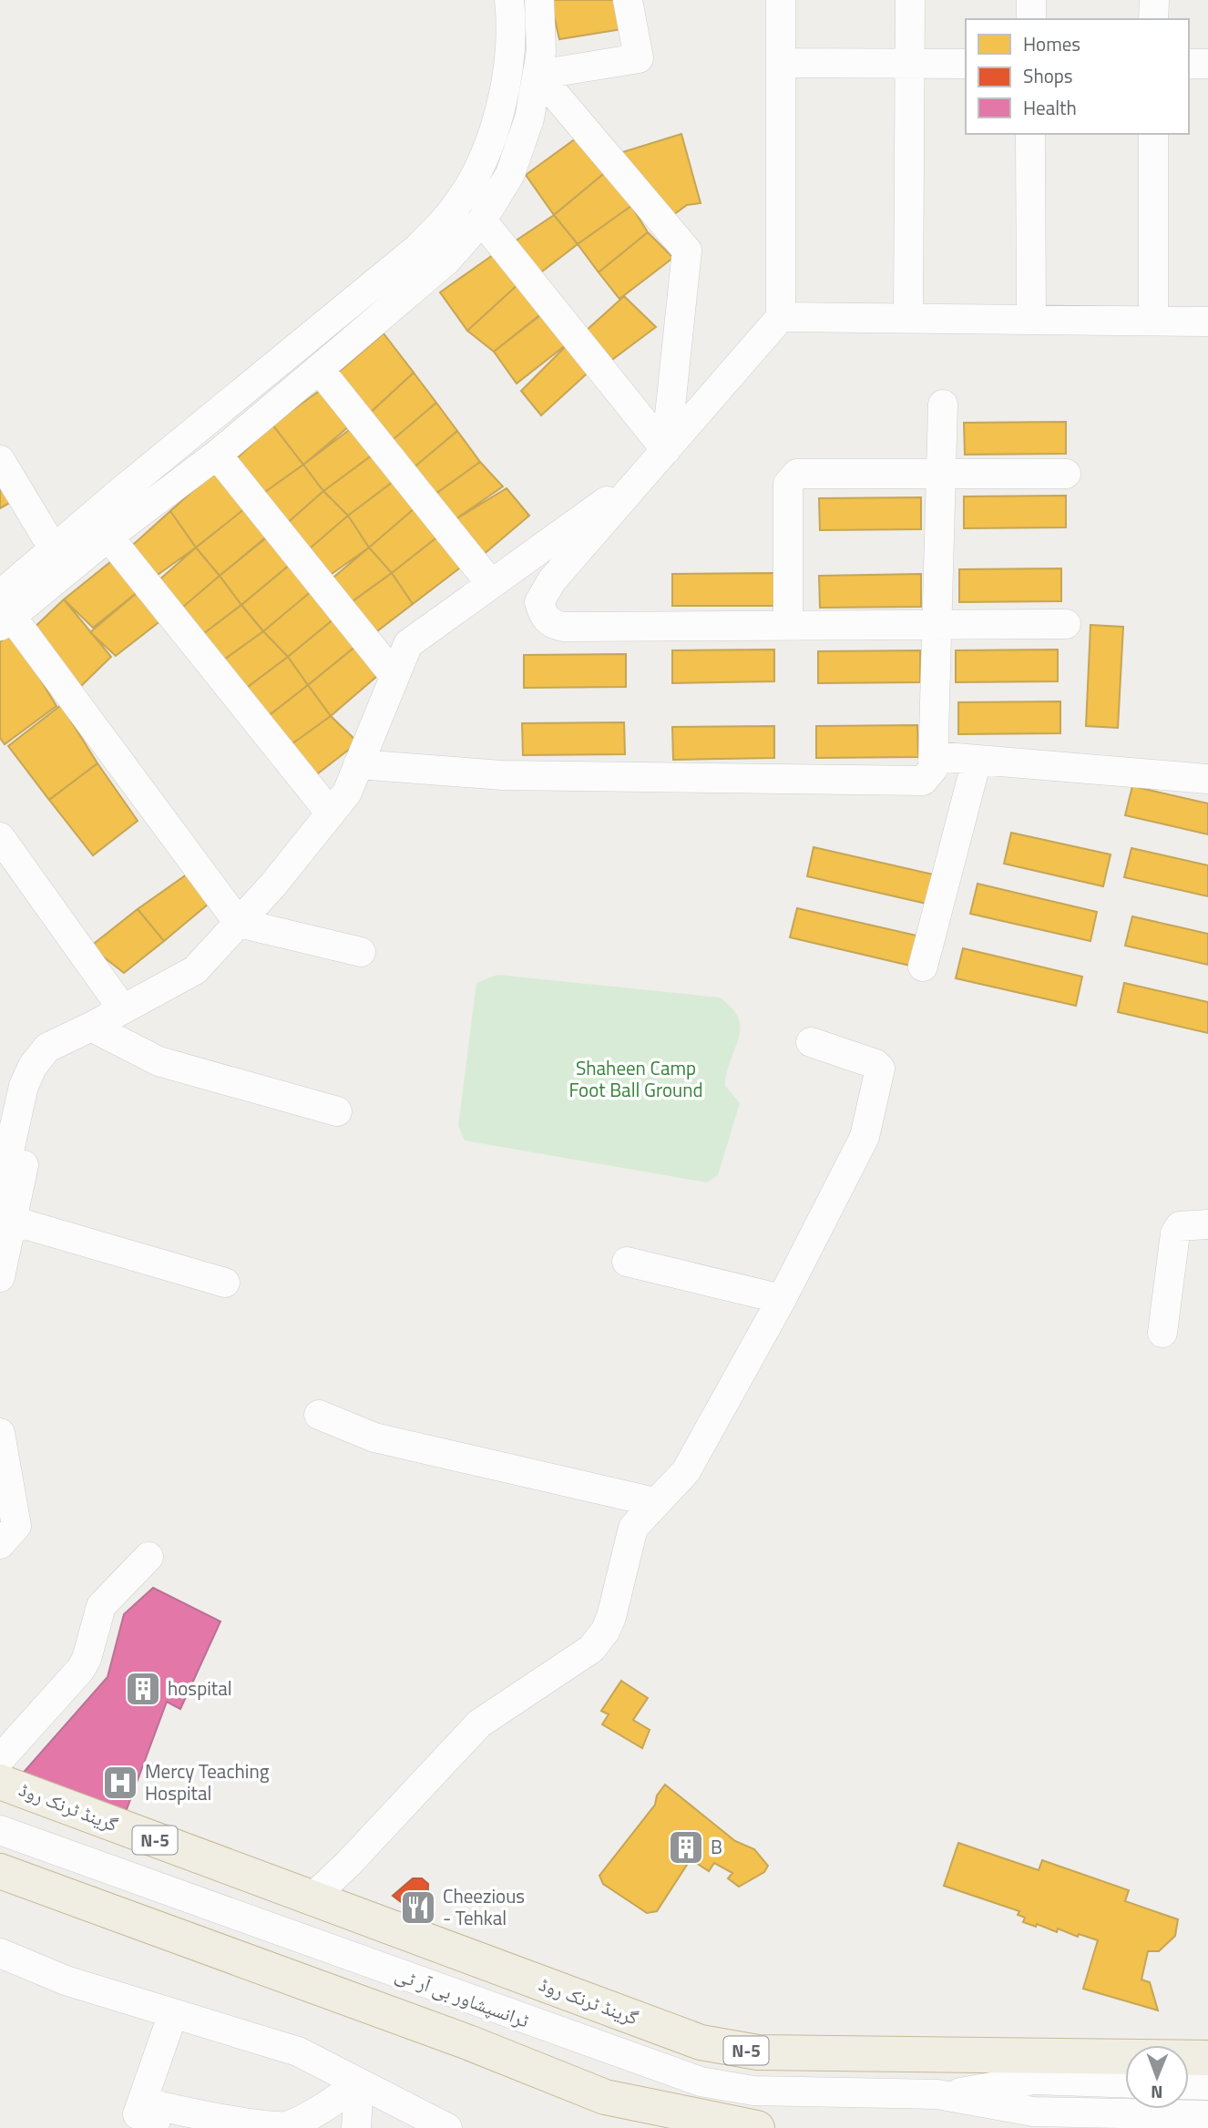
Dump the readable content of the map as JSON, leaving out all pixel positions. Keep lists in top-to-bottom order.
{
  "streets": {
    "highway": ["گرینڈ ٹرنک روڈ", "N-5"],
    "street": ["ٹرانسپشاور بی آر ٹی"]
  },
  "parks": ["Shaheen Camp Foot Ball Ground"],
  "places": {
    "building": ["hospital", "B"],
    "hospital": ["Mercy Teaching Hospital"],
    "restaurant": ["Cheezious - Tehkal"]
  },
  "legend": ["Homes", "Shops", "Health"],
  "north": "bottom"
}
